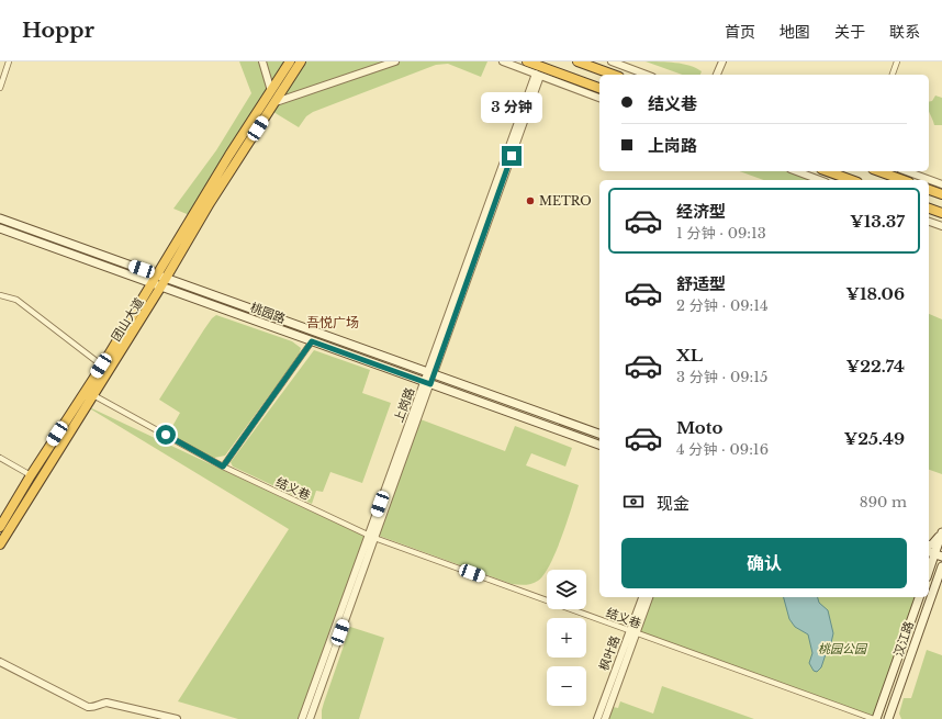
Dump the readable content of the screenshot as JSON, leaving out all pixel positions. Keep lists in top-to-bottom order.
{
  "streets": {
    "highway": ["团山大道"],
    "main road": ["桃园路", "汉江路"],
    "street": ["上岗路", "结义巷", "枫叶路"]
  },
  "crossings": [
    ["桃园路", "团山大道"],
    ["桃园路", "上岗路"],
    ["团山大道", "结义巷"],
    ["上岗路", "结义巷"],
    ["结义巷", "汉江路"],
    ["结义巷", "枫叶路"]
  ],
  "districts": ["吾悦广场"],
  "parks": ["桃园公园"],
  "places": ["METRO"],
  "page": {
    "header": "Hoppr",
    "nav": [
      "首页",
      "地图",
      "关于",
      "联系"
    ],
    "banner": ["结义巷", "上岗路"],
    "bubble": "3 分钟",
    "list": [
      {
        "name": "经济型",
        "note": "1 分钟 · 09:13",
        "value": "¥13.37"
      },
      {
        "name": "舒适型",
        "note": "2 分钟 · 09:14",
        "value": "¥18.06"
      },
      {
        "name": "XL",
        "note": "3 分钟 · 09:15",
        "value": "¥22.74"
      },
      {
        "name": "Moto",
        "note": "4 分钟 · 09:16",
        "value": "¥25.49"
      }
    ],
    "pay": ["现金", "890 m"],
    "buttons": "确认",
    "map_buttons": ["+", "−"]
  }
}
